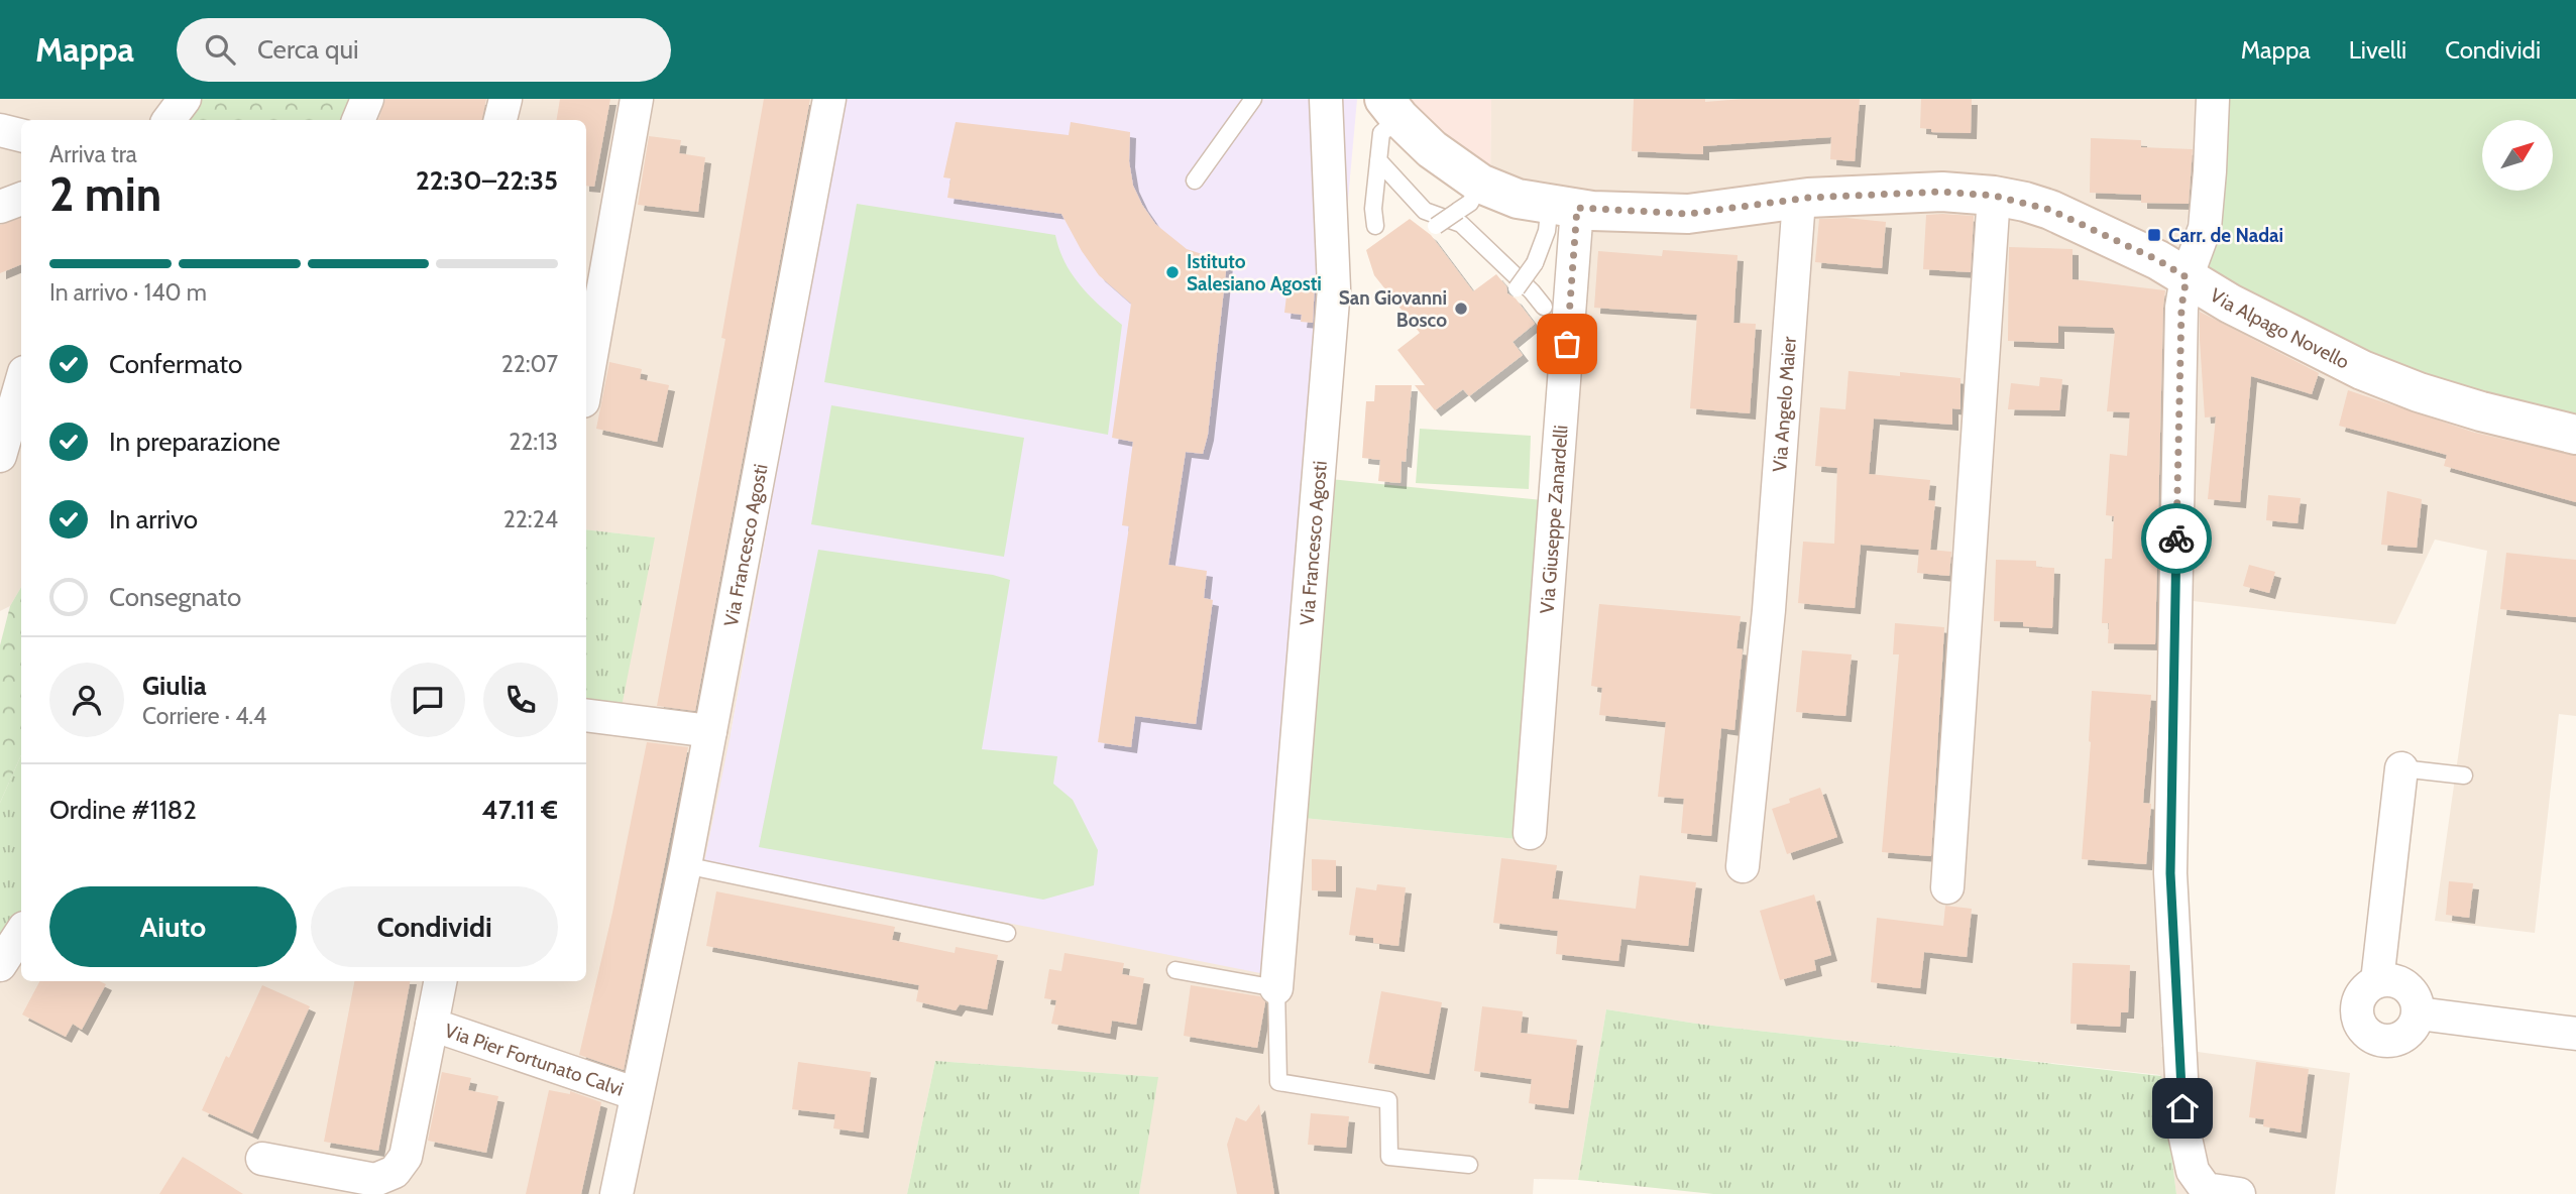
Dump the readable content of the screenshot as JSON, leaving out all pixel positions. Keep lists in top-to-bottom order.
{
  "streets": {
    "street": [
      "Via Alpago Novello",
      "Via Angelo Maier",
      "Via Giuseppe Zanardelli",
      "Via Francesco Agosti",
      "Via Pier Fortunato Calvi"
    ]
  },
  "crossings": [
    ["Via Alpago Novello", "Via Angelo Maier"],
    ["Via Alpago Novello", "Via Giuseppe Zanardelli"],
    ["Via Francesco Agosti", "Via Pier Fortunato Calvi"]
  ],
  "places": {
    "transit": ["Carr. de Nadai"],
    "other": ["Istituto Salesiano Agosti", "San Giovanni Bosco"]
  },
  "north": "top right",
  "page": {
    "header": "Mappa",
    "search": "Cerca qui",
    "nav": ["Mappa", "Livelli", "Condividi"],
    "heading": ["2 min", "Arriva tra", "22:30–22:35"],
    "panel": [
      "Giulia",
      "Corriere · 4.4",
      "Ordine #1182",
      "47.11 €"
    ],
    "bar": "In arrivo · 140 m",
    "list": [
      ["Confermato", "22:07"],
      ["In preparazione", "22:13"],
      ["In arrivo", "22:24"],
      "Consegnato"
    ],
    "buttons": ["Aiuto", "Condividi"]
  }
}
